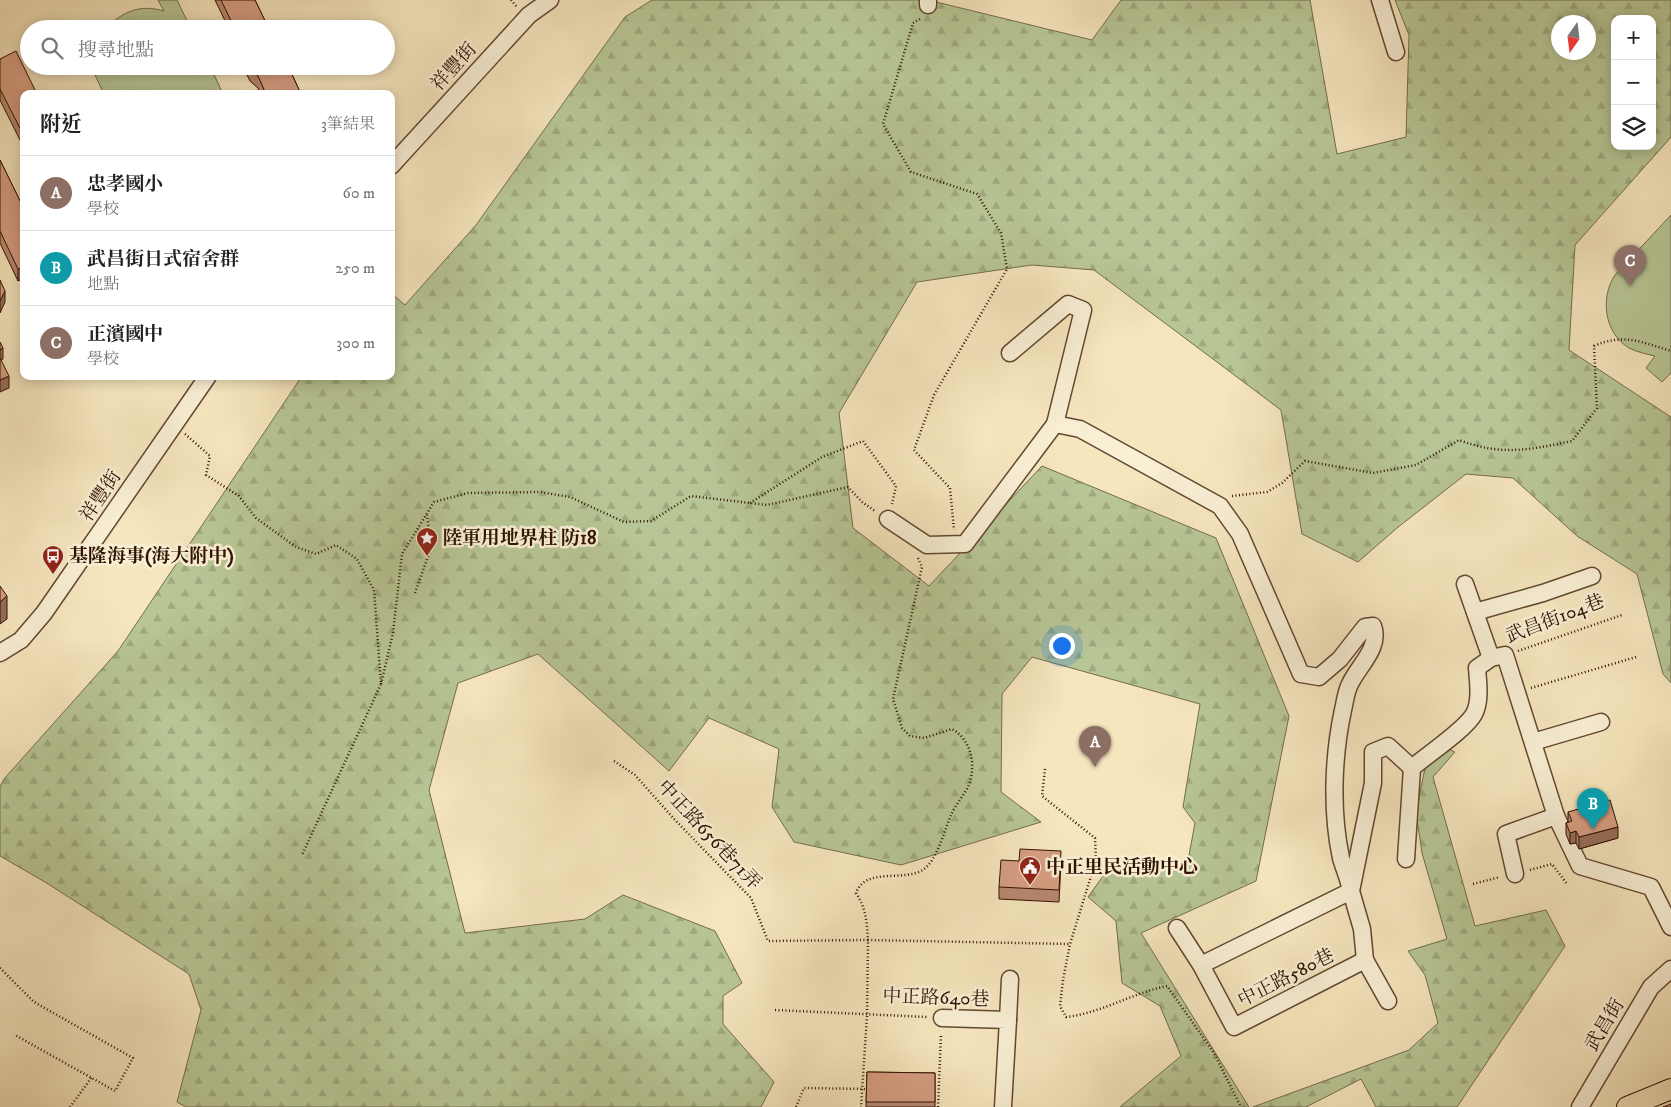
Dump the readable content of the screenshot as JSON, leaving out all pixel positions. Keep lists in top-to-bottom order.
{
  "streets": {
    "street": [
      "祥豐街",
      "武昌街104巷",
      "中正路580巷",
      "中正路640巷",
      "武昌街"
    ],
    "path": ["中正路656巷71弄"]
  },
  "places": {
    "place": ["陸軍用地界柱 防18"],
    "bus stop": ["基隆海事(海大附中)"],
    "public building": ["中正里民活動中心"]
  },
  "north": "bottom",
  "page": {
    "map_buttons": ["+", "−"],
    "search": "搜尋地點",
    "heading": ["附近", "3筆結果"],
    "list": [
      {
        "mark": "A",
        "name": "忠孝國小",
        "note": "學校",
        "value": "60 m"
      },
      {
        "mark": "B",
        "name": "武昌街日式宿舍群",
        "note": "地點",
        "value": "250 m"
      },
      {
        "mark": "C",
        "name": "正濱國中",
        "note": "學校",
        "value": "300 m"
      }
    ],
    "pins": ["C", "A", "B"]
  }
}
